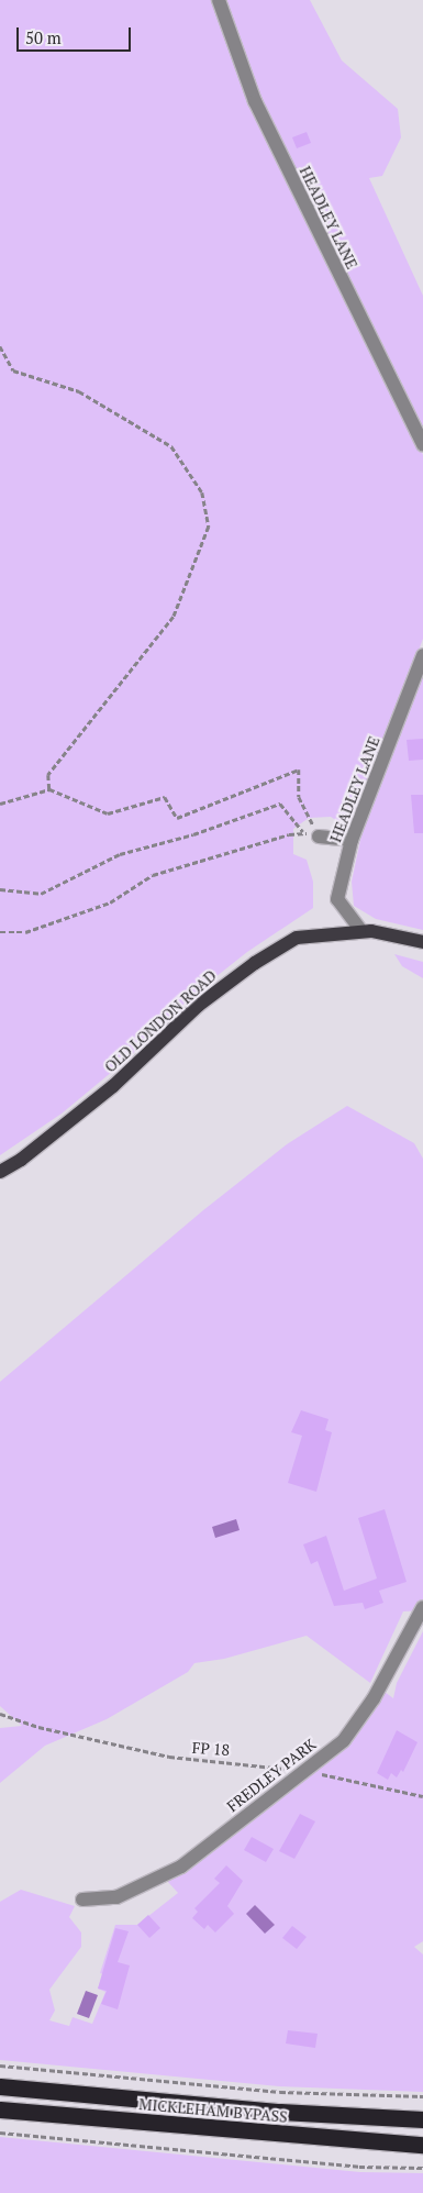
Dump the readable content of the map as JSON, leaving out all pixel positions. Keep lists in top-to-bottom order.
{
  "streets": {
    "highway": ["MICKLEHAM BYPASS"],
    "main road": ["OLD LONDON ROAD"],
    "street": ["HEADLEY LANE", "FREDLEY PARK"],
    "path": ["FP 18"]
  },
  "crossings": [
    ["HEADLEY LANE", "OLD LONDON ROAD"],
    ["FP 18", "FREDLEY PARK"]
  ],
  "scale_bar": "50 m"
}
